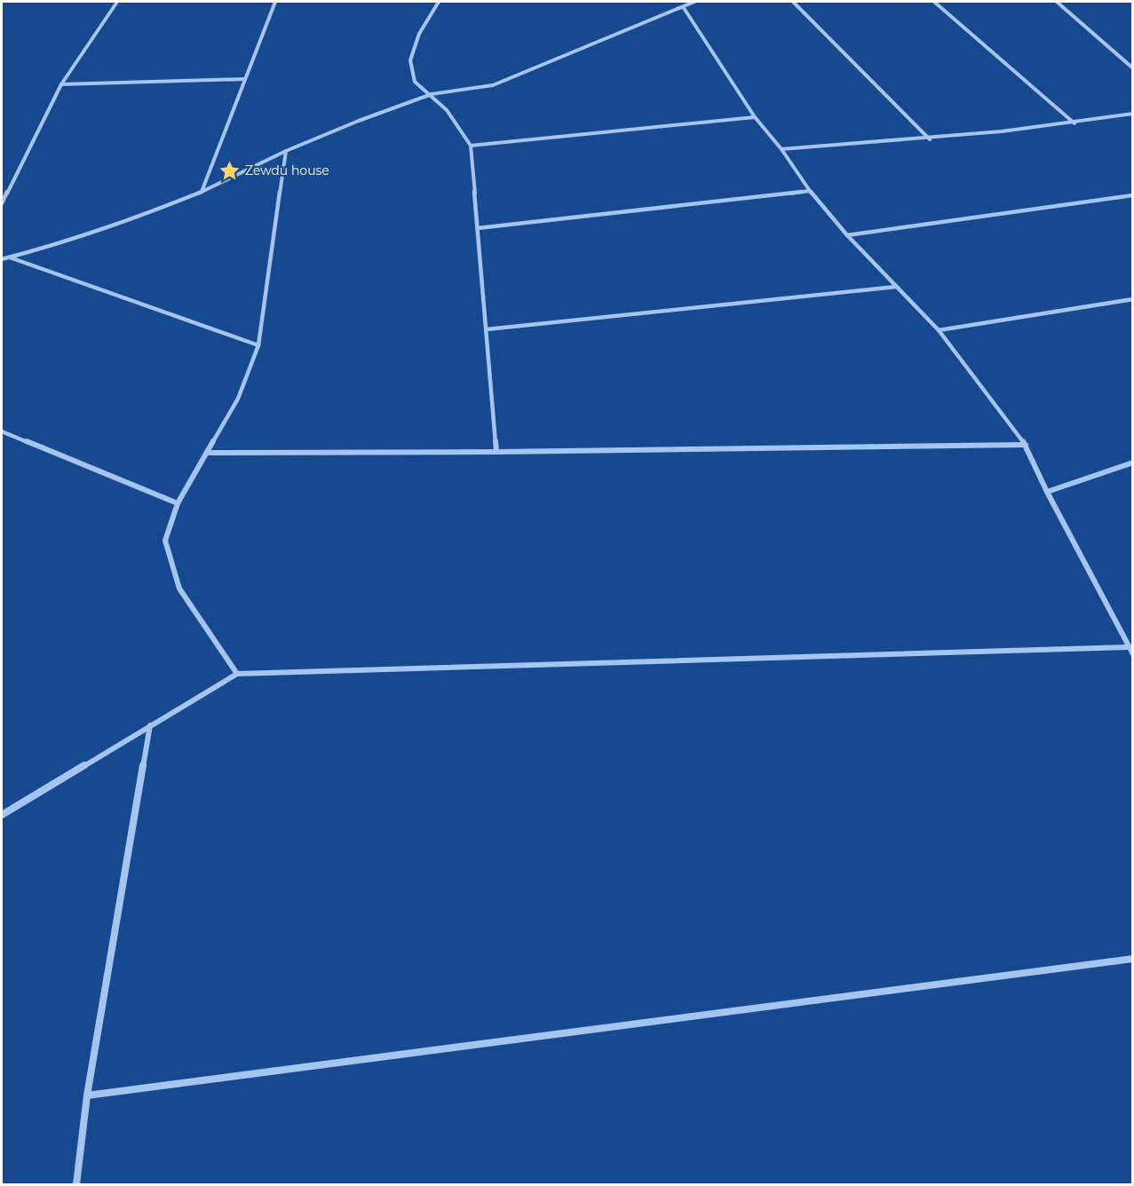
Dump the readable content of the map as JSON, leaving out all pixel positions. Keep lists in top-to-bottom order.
{
  "places": {
    "place": ["Zewdu house"]
  }
}
